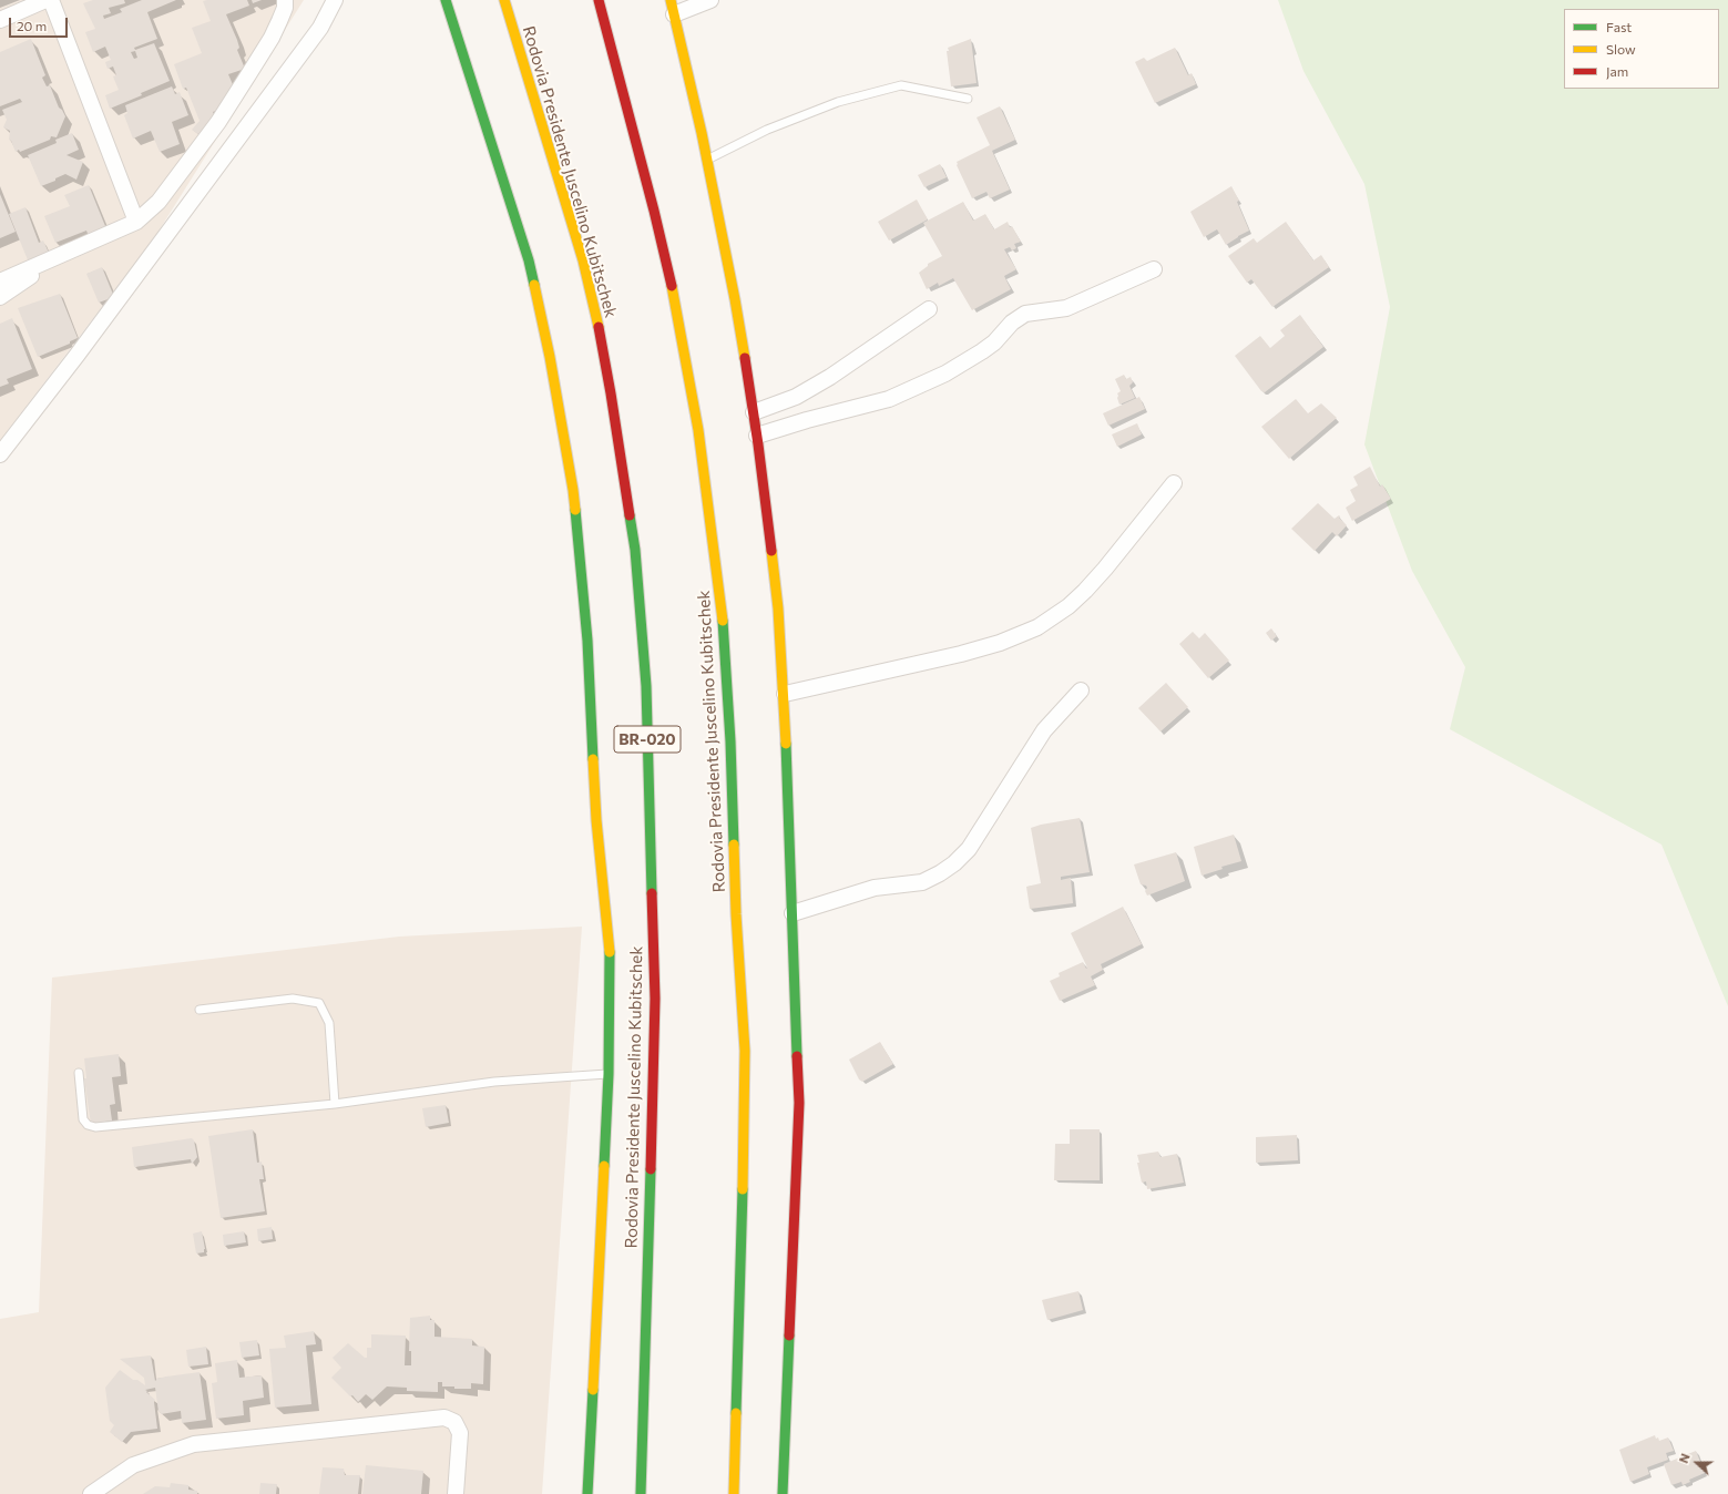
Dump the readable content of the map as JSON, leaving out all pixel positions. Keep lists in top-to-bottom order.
{
  "streets": {
    "main road": ["Rodovia Presidente Juscelino Kubitschek", "BR-020"]
  },
  "legend": ["Fast", "Slow", "Jam"],
  "scale_bar": "20 m",
  "north": "left"
}
